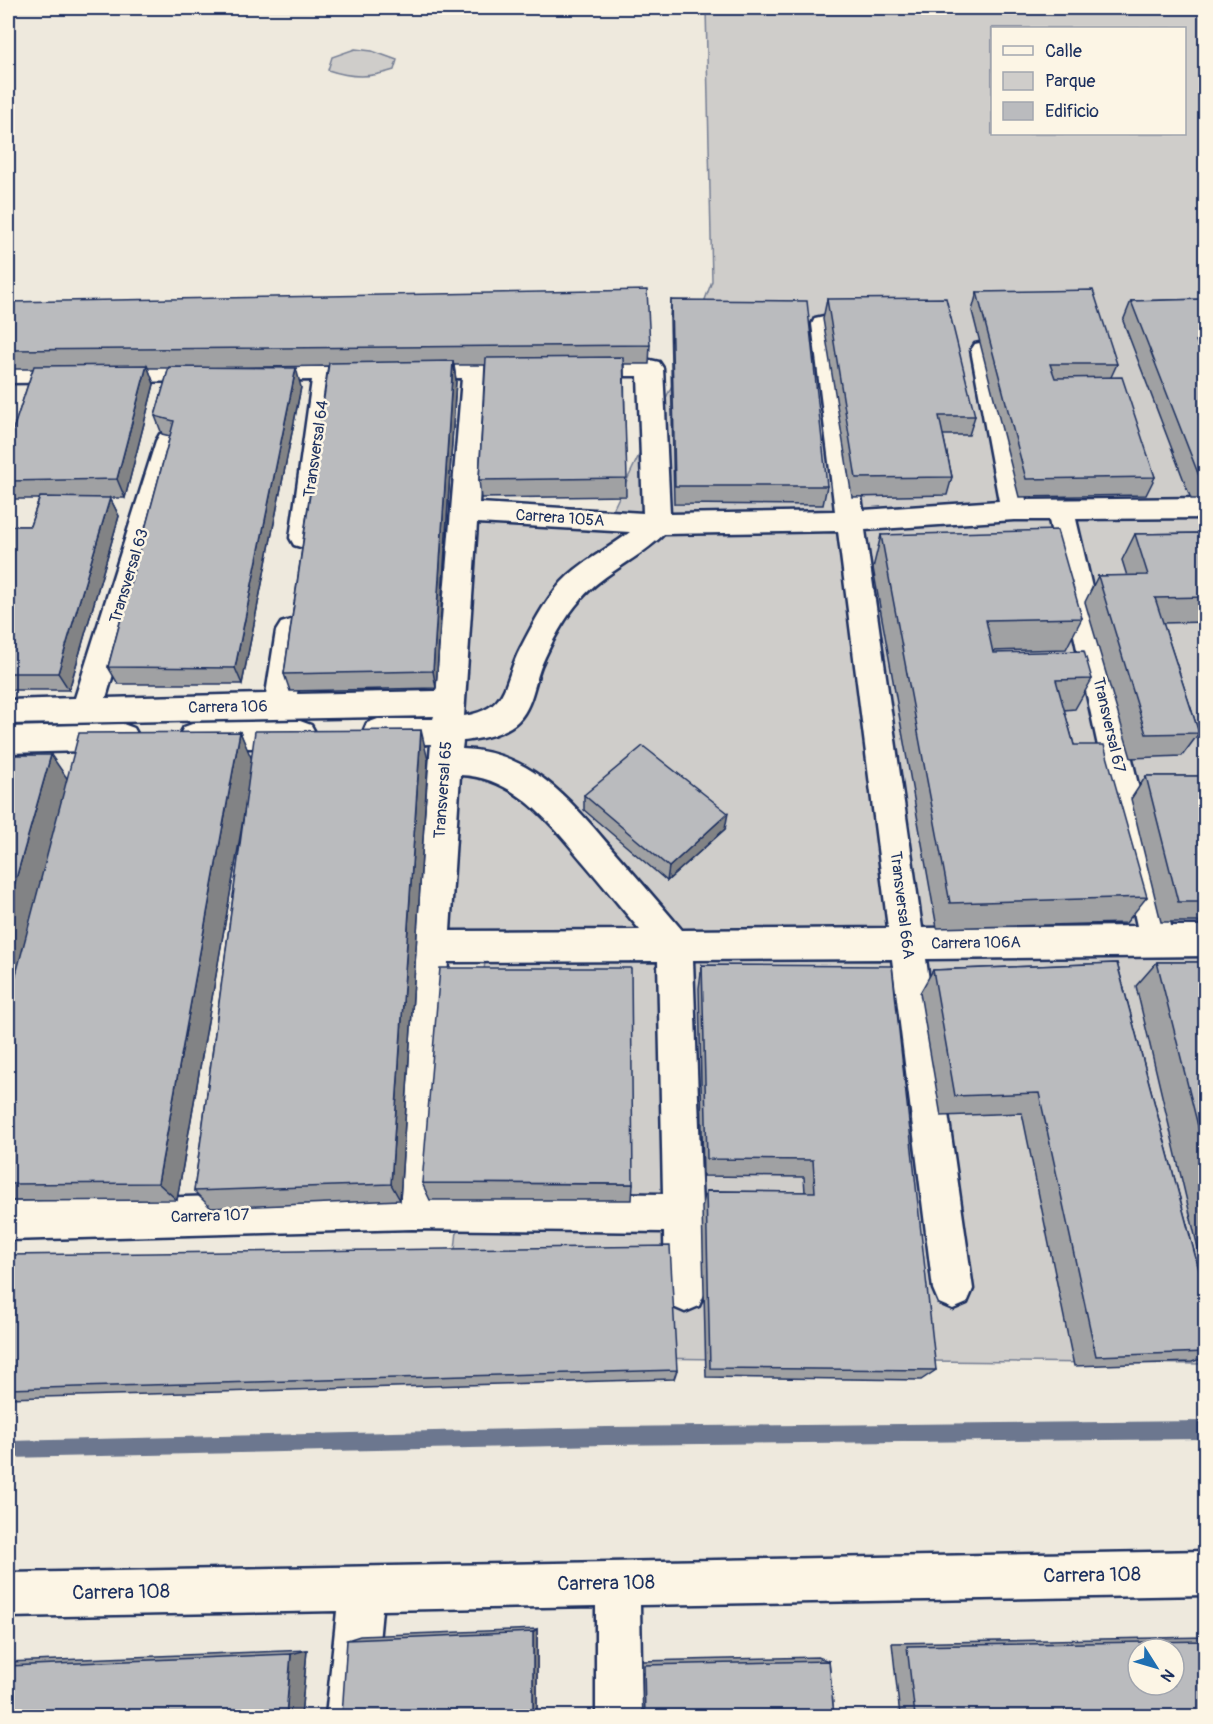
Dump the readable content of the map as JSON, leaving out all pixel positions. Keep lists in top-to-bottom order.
{
  "streets": {
    "street": [
      "Transversal 64",
      "Carrera 105A",
      "Transversal 63",
      "Carrera 106",
      "Transversal 67",
      "Transversal 65",
      "Transversal 66A",
      "Carrera 106A",
      "Carrera 107",
      "Carrera 108"
    ]
  },
  "crossings": [
    ["Carrera 105A", "Transversal 67"],
    ["Carrera 105A", "Transversal 65"],
    ["Carrera 105A", "Transversal 66A"],
    ["Transversal 63", "Carrera 106"],
    ["Carrera 106", "Transversal 65"],
    ["Transversal 67", "Carrera 106A"],
    ["Transversal 65", "Carrera 106A"],
    ["Transversal 65", "Carrera 107"],
    ["Transversal 66A", "Carrera 106A"]
  ],
  "legend": ["Calle", "Parque", "Edificio"],
  "north": "bottom right"
}
